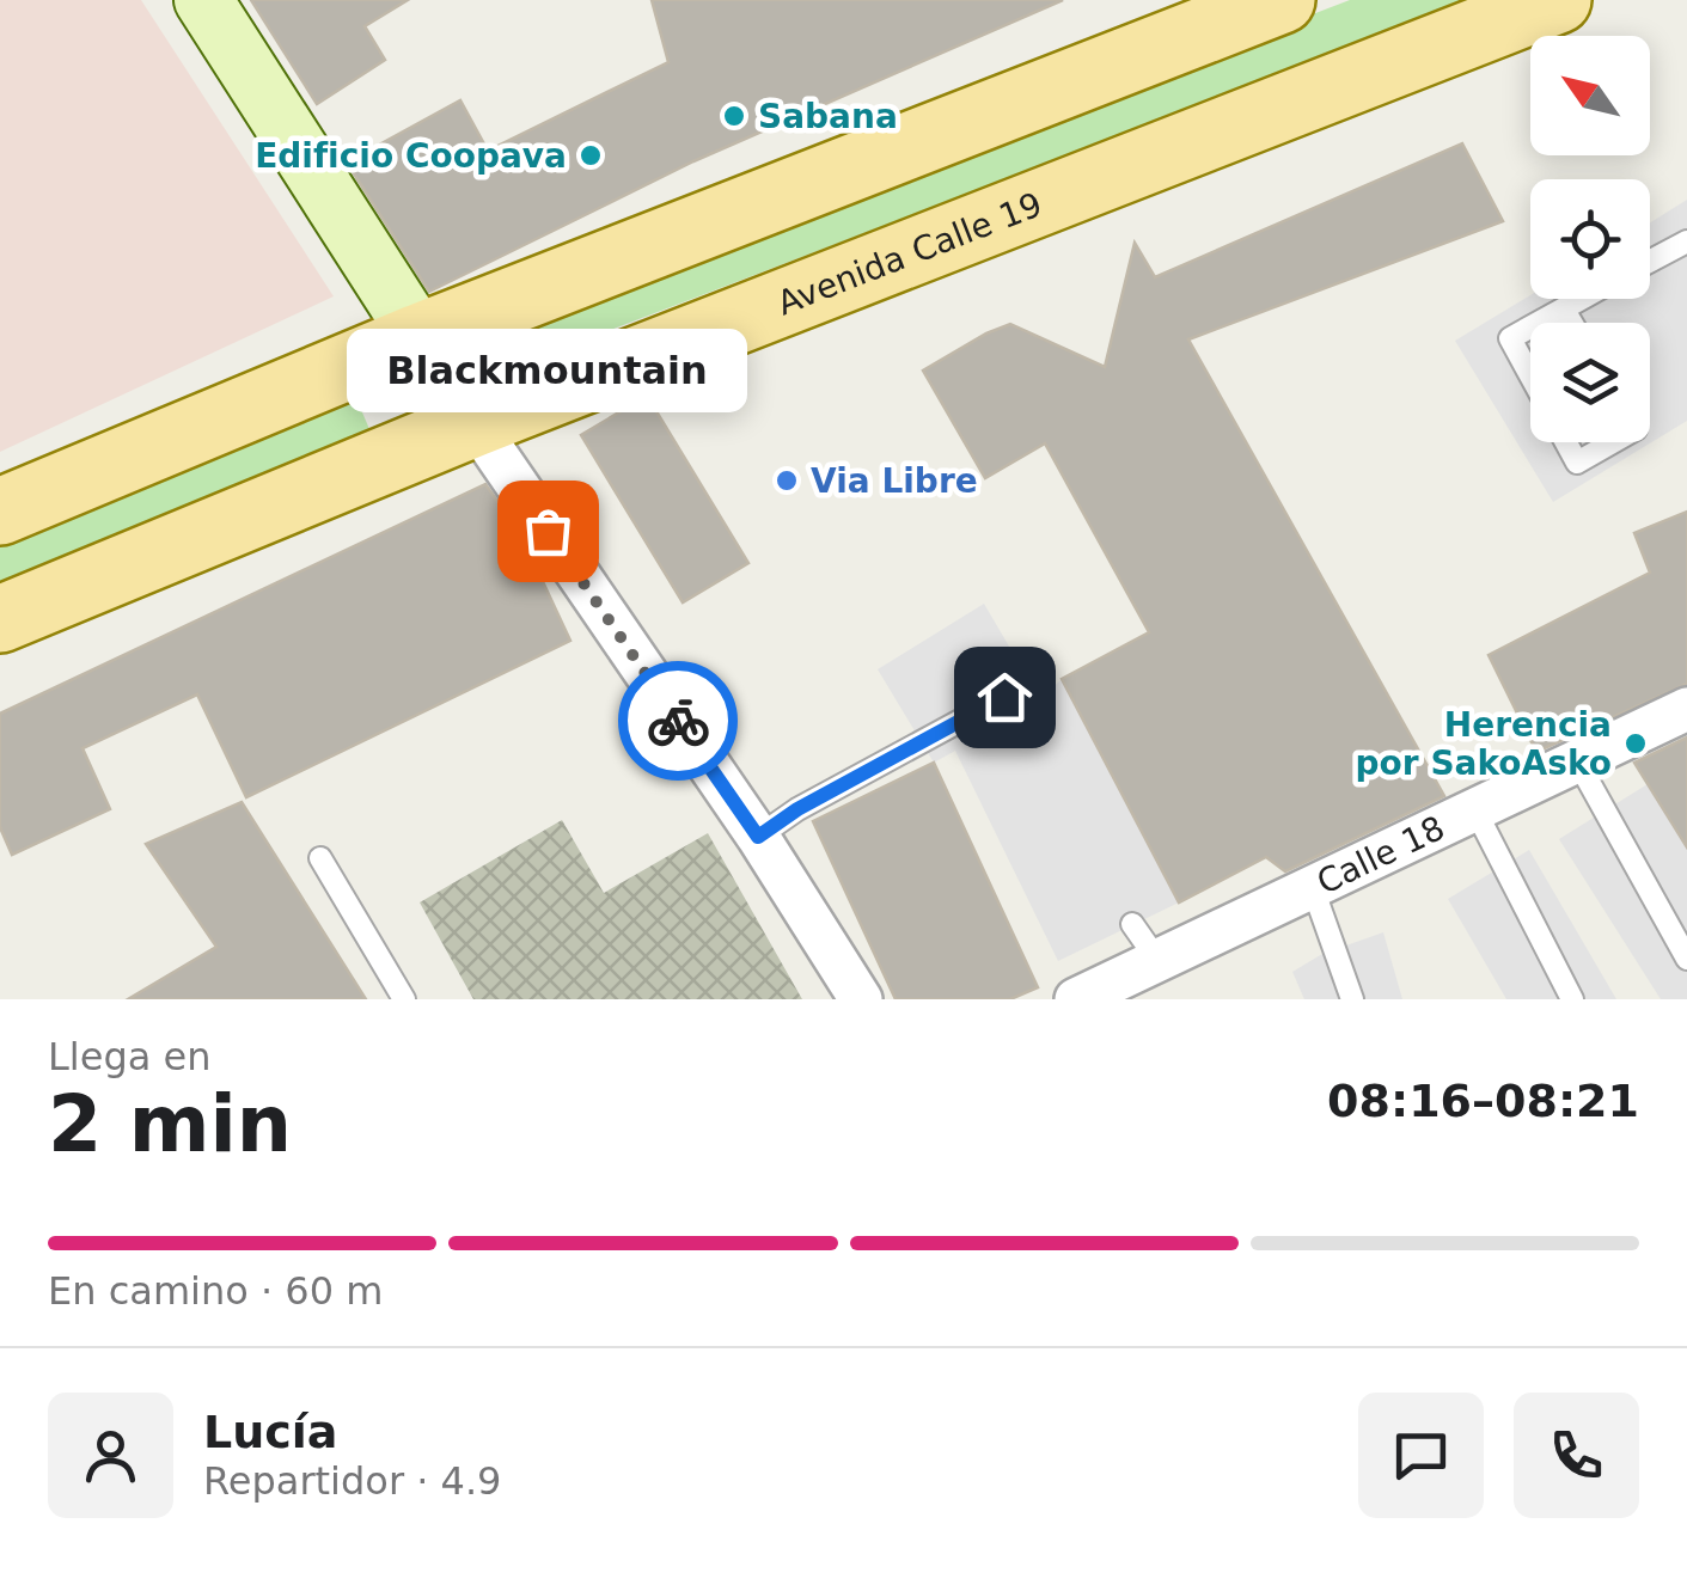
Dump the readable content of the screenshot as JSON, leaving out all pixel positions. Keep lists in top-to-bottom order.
{
  "streets": {
    "main road": ["Avenida Calle 19"],
    "street": ["Calle 18"]
  },
  "places": [
    "Sabana",
    "Edificio Coopava",
    "Via Libre",
    "Blackmountain",
    "Herencia por SakoAsko"
  ],
  "north": "top left",
  "page": {
    "bubble": "Blackmountain",
    "heading": ["2 min", "Llega en", "08:16–08:21"],
    "panel": ["Lucía", "Repartidor · 4.9"],
    "bar": "En camino · 60 m"
  }
}
